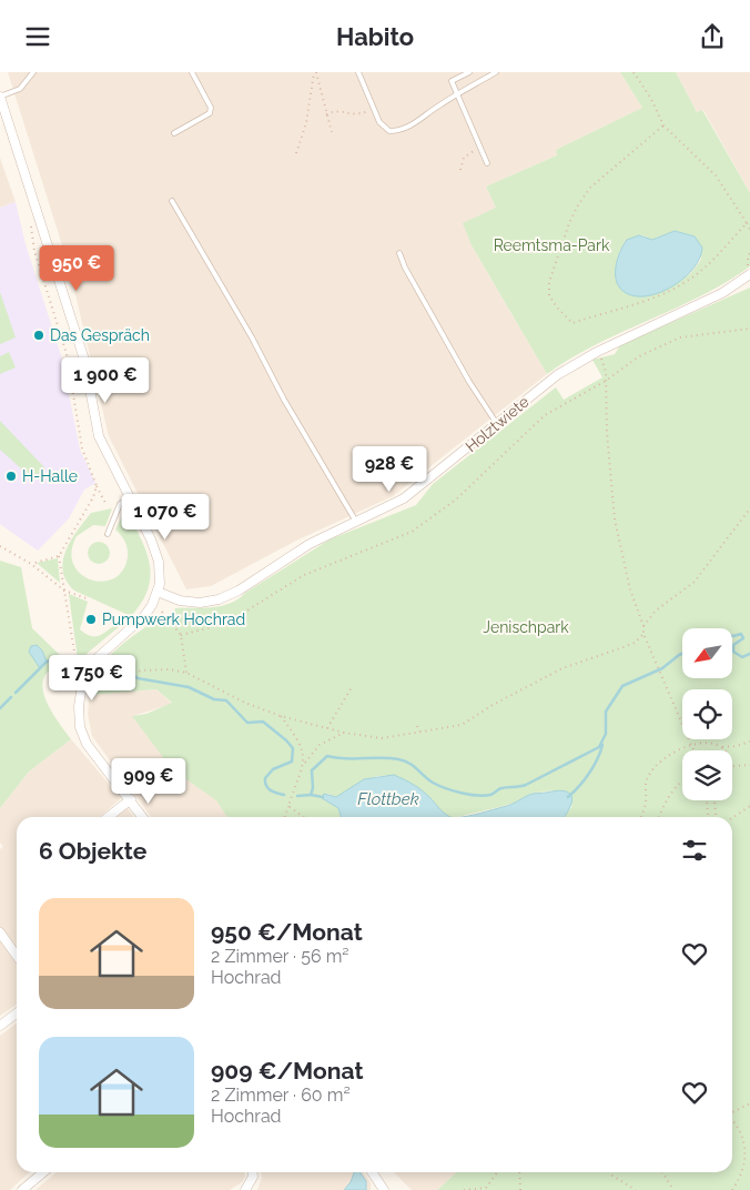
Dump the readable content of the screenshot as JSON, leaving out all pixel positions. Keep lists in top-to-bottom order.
{
  "streets": {
    "street": ["Holztwiete"]
  },
  "water": ["Flottbek"],
  "parks": ["Reemtsma-Park", "Jenischpark"],
  "places": ["Das Gespräch", "H-Halle", "Pumpwerk Hochrad"],
  "north": "bottom left",
  "page": {
    "header": "Habito",
    "price": [
      "950 €",
      "1 900 €",
      "928 €",
      "1 070 €",
      "1 750 €",
      "909 €"
    ],
    "heading": "6 Objekte",
    "list": [
      {
        "name": "950 €/Monat",
        "note": "2 Zimmer · 56 m² · Hochrad"
      },
      {
        "name": "909 €/Monat",
        "note": "2 Zimmer · 60 m² · Hochrad"
      }
    ]
  }
}
